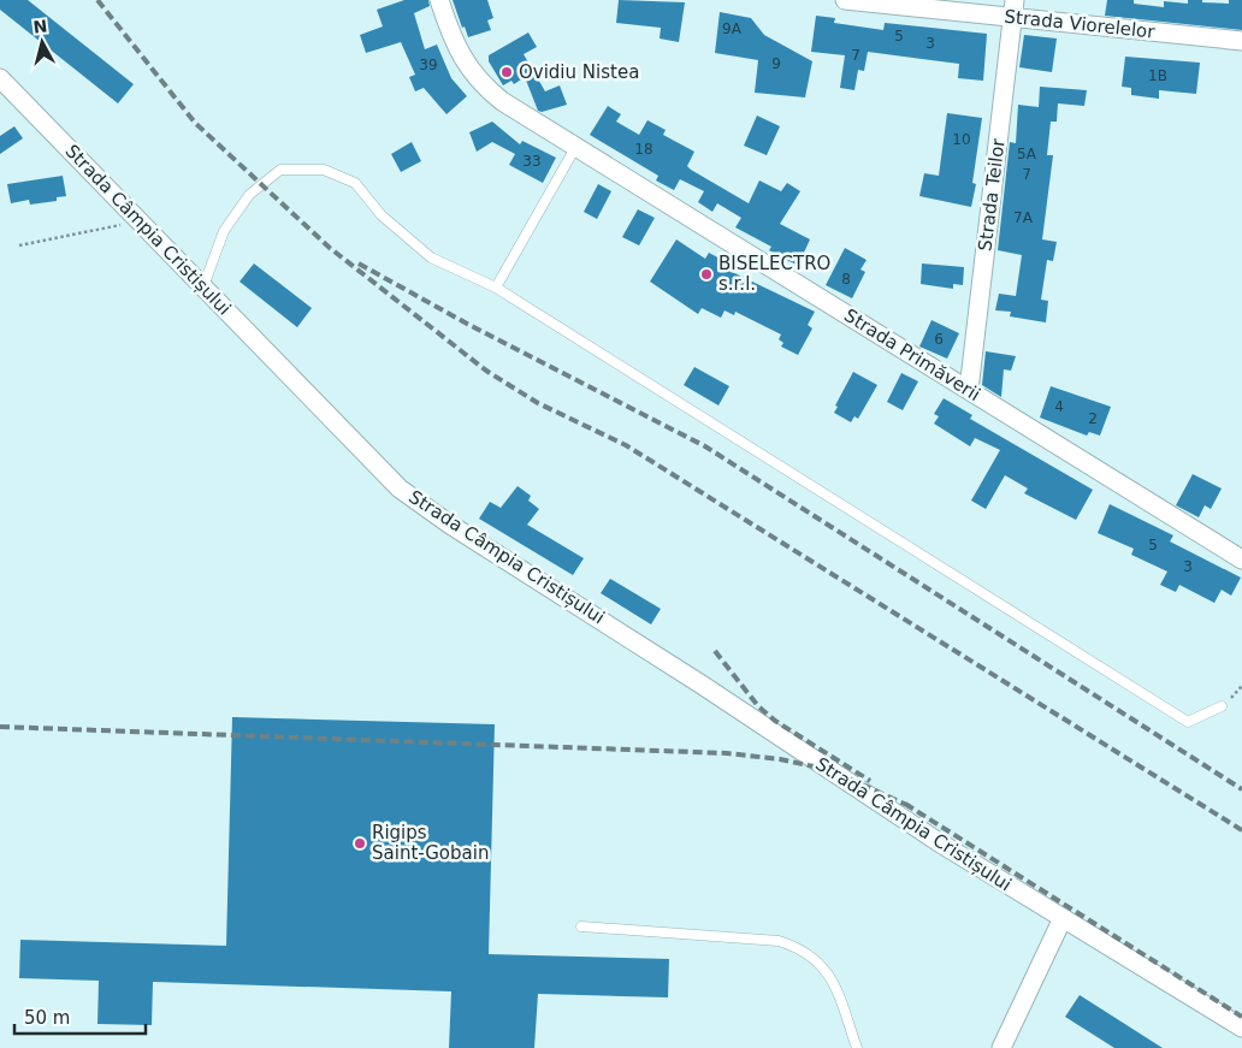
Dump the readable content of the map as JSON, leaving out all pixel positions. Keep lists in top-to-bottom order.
{
  "streets": {
    "street": [
      "Strada Viorelelor",
      "Strada Teilor",
      "Strada Câmpia Cristișului",
      "Strada Primăverii"
    ]
  },
  "crossings": [
    ["Strada Viorelelor", "Strada Teilor"],
    ["Strada Teilor", "Strada Primăverii"]
  ],
  "places": ["Ovidiu Nistea", "BISELECTRO s.r.l.", "Rigips Saint-Gobain"],
  "house_numbers": [
    "9A",
    "5",
    "3",
    "7",
    "9",
    "39",
    "1B",
    "10",
    "18",
    "5A",
    "33",
    "7",
    "7A",
    "8",
    "6",
    "4",
    "2",
    "5",
    "3"
  ],
  "scale_bar": "50 m",
  "north": "top"
}
